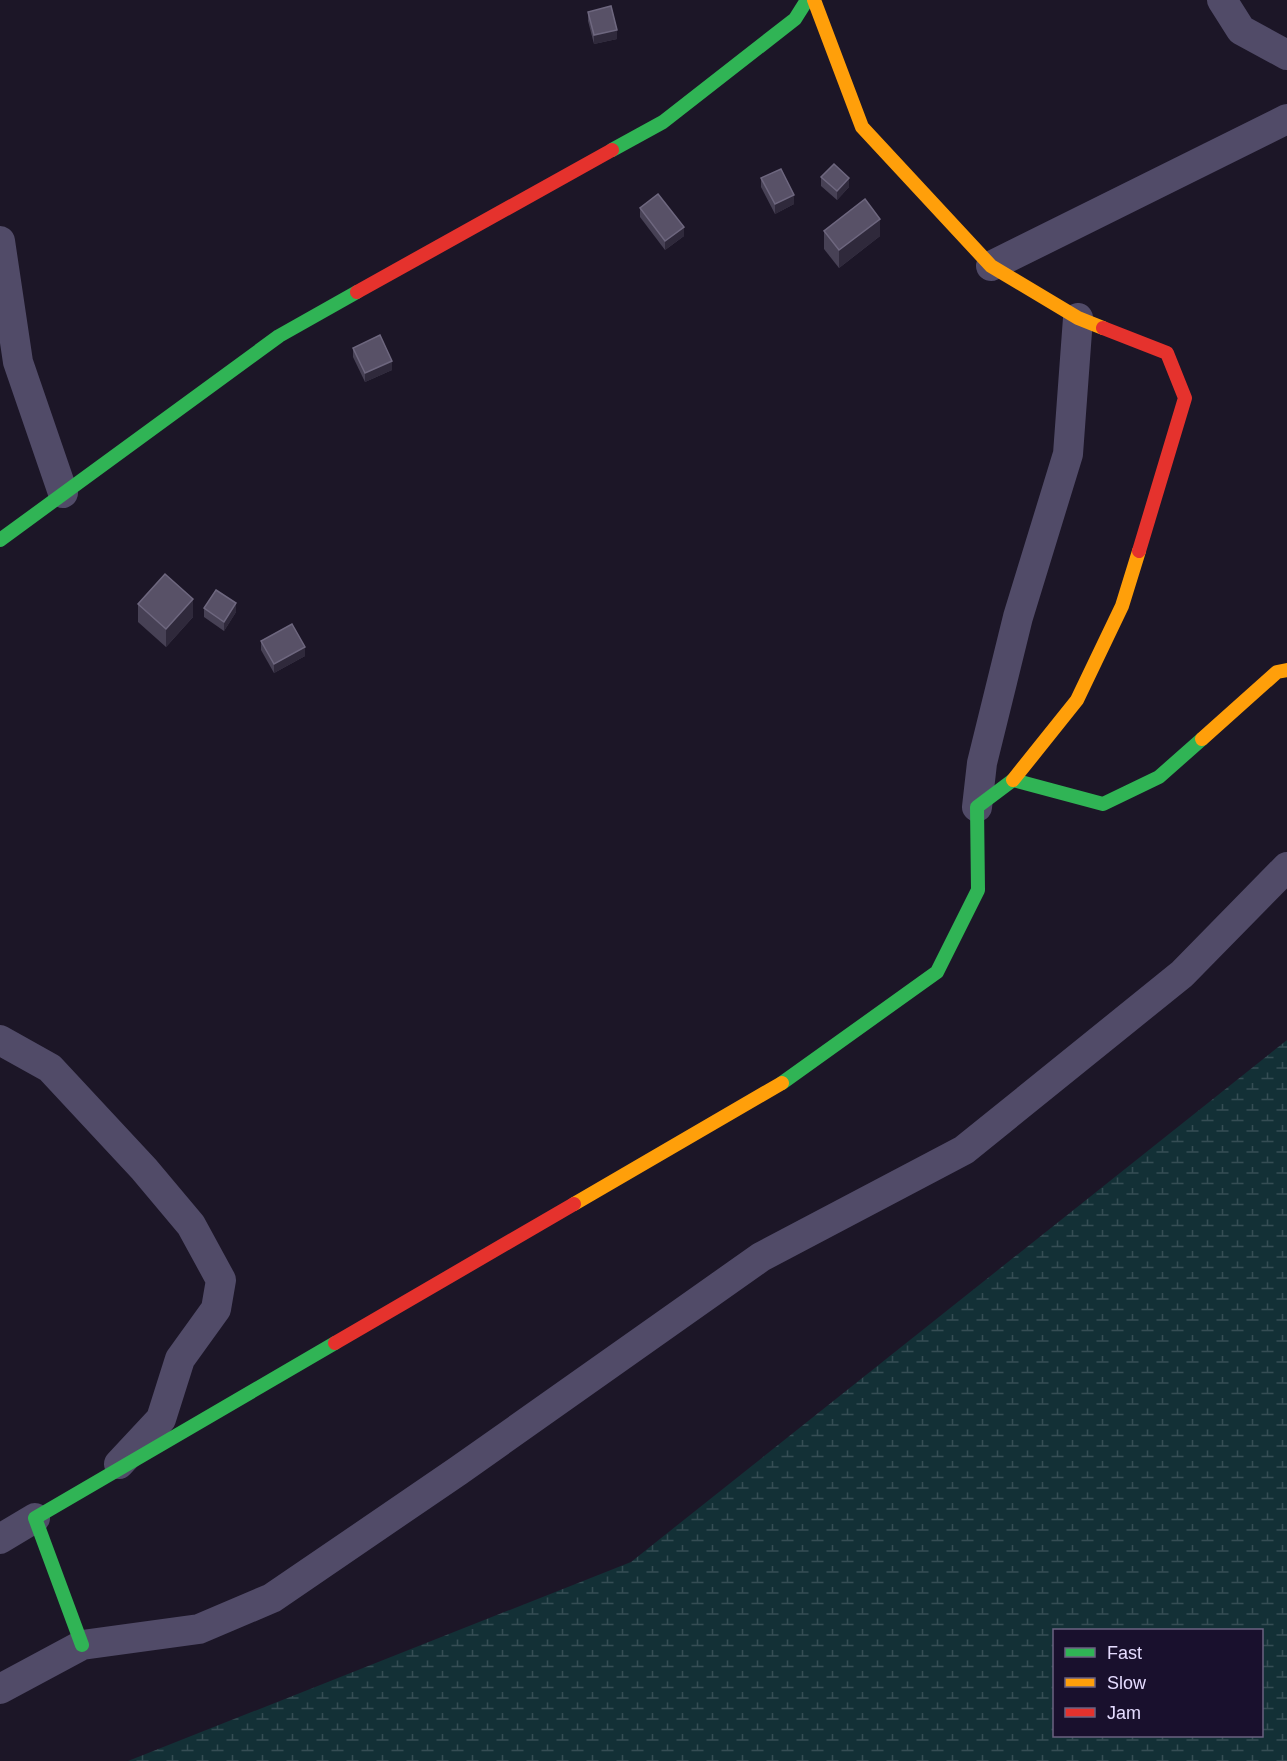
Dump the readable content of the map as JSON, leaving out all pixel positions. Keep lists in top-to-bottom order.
{
  "legend": ["Fast", "Slow", "Jam"]
}
